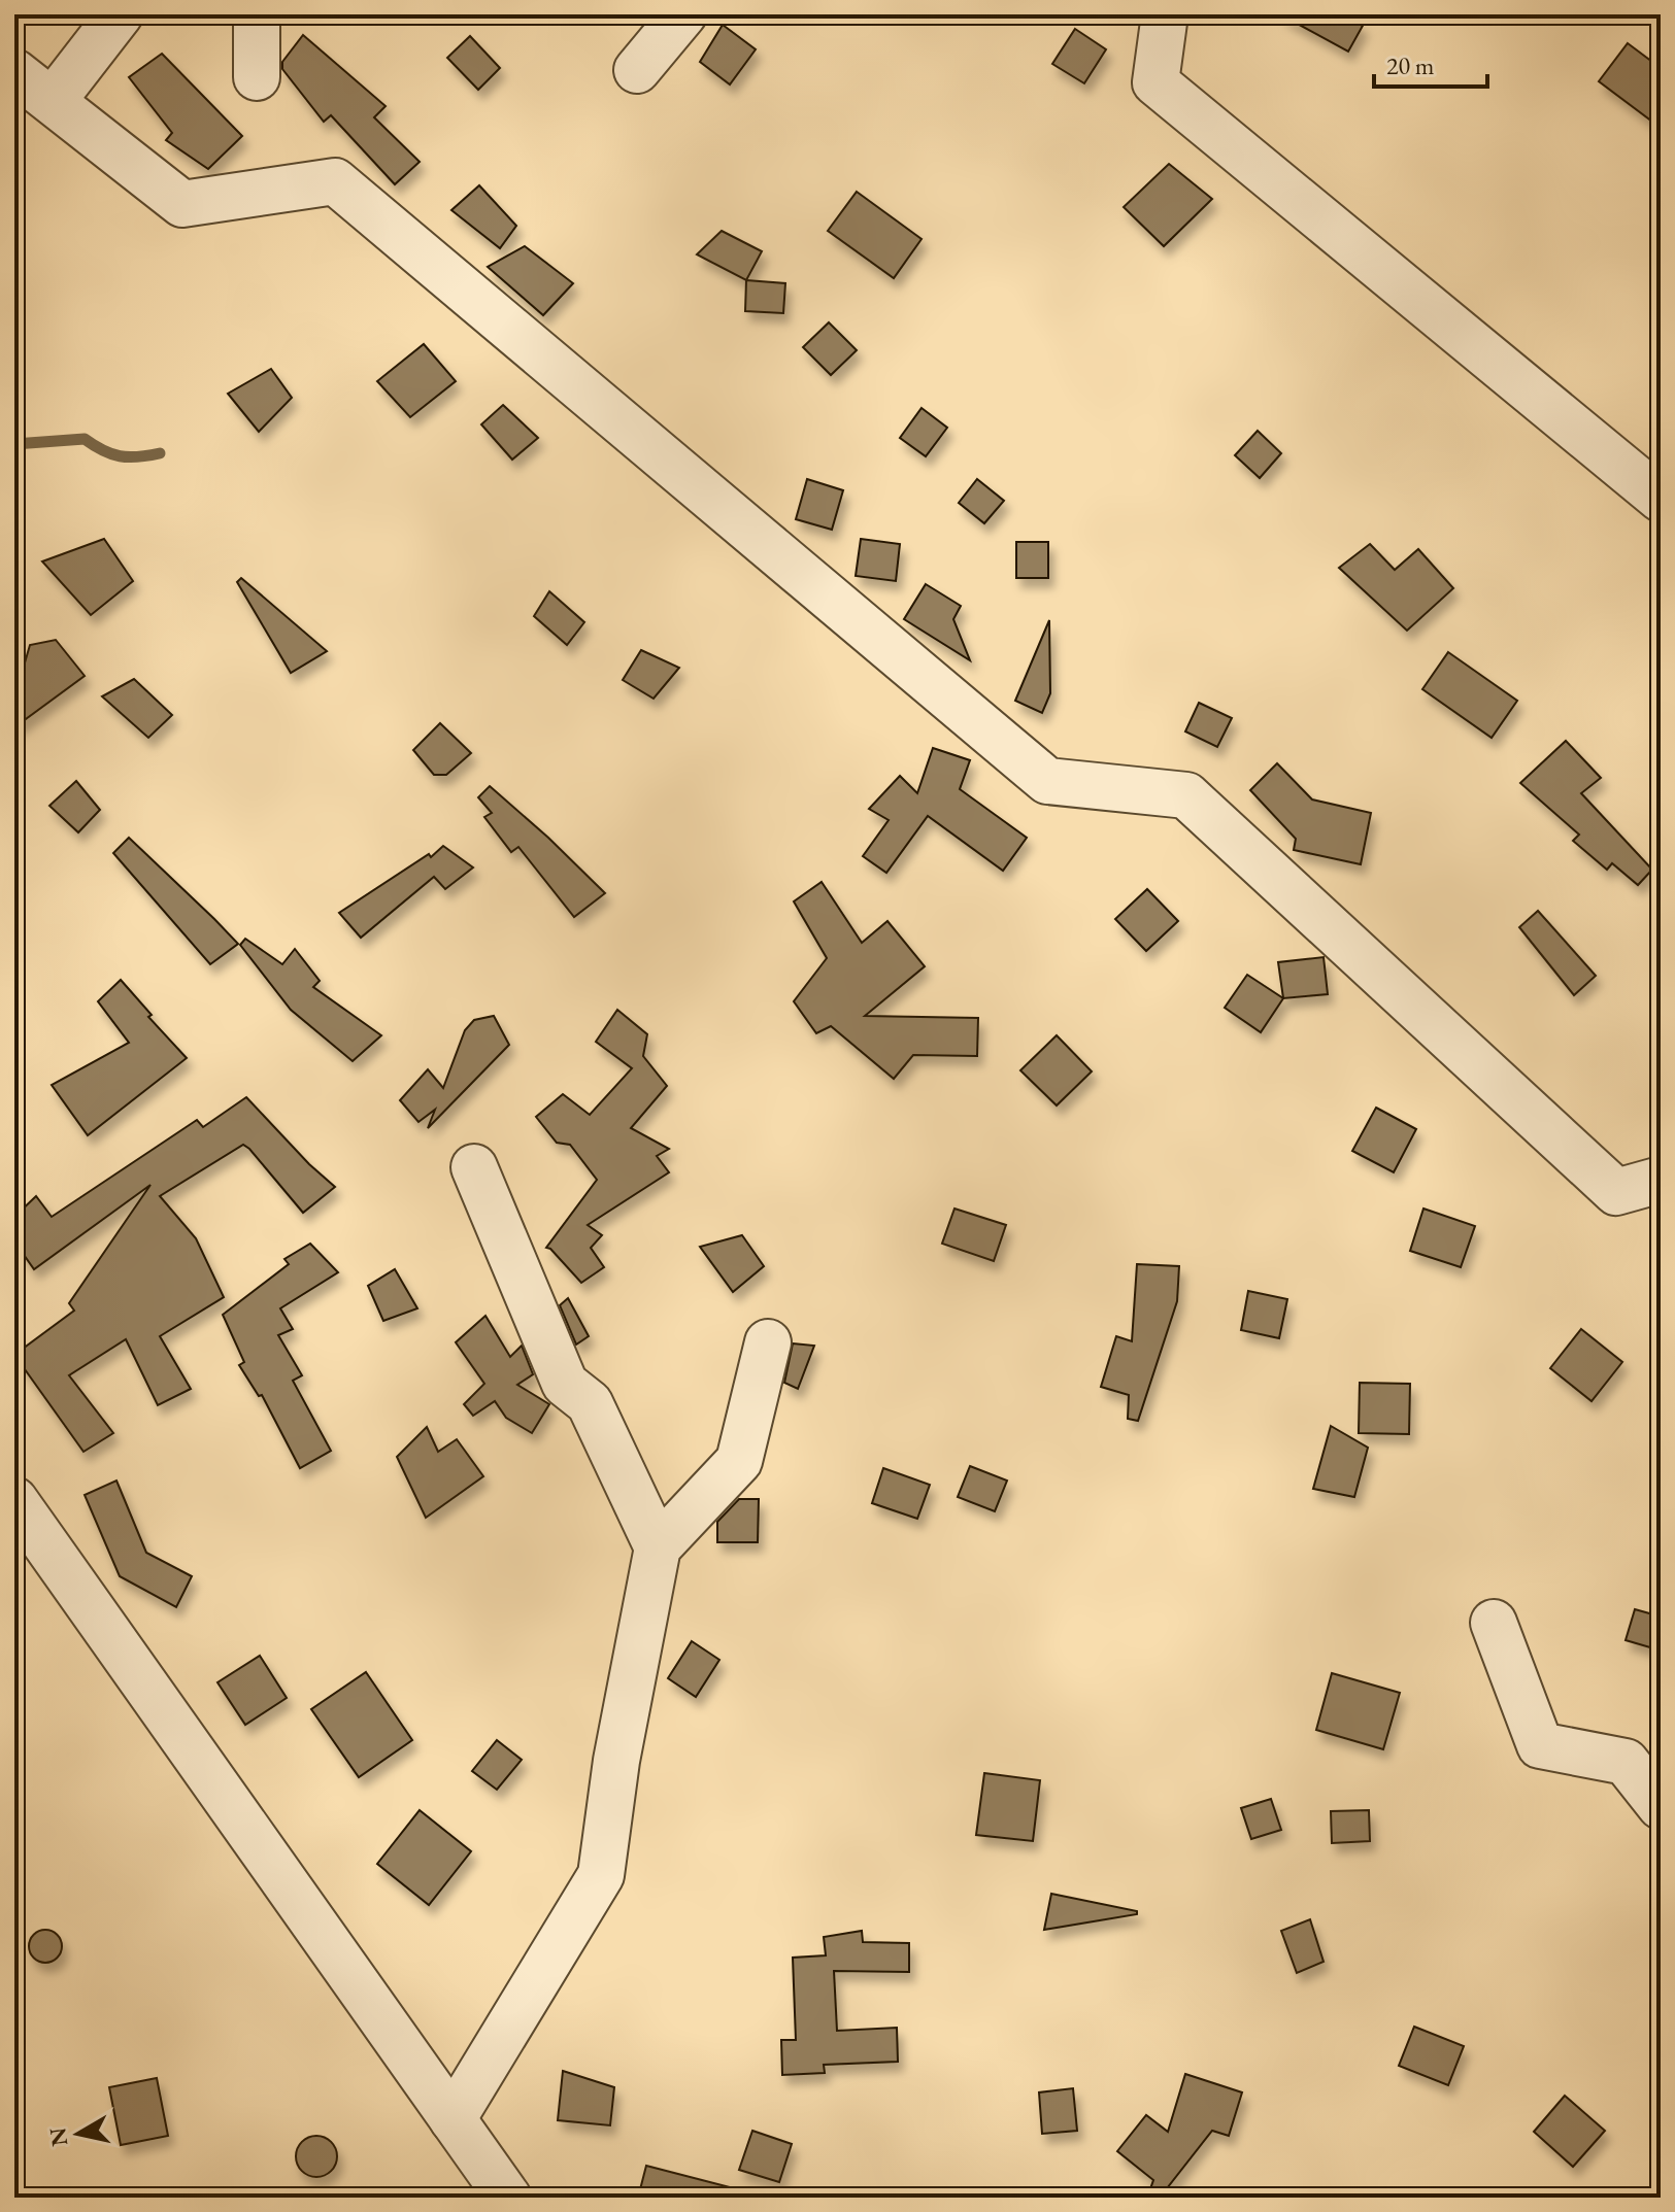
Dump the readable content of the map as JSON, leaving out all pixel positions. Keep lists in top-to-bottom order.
{
  "scale_bar": "20 m",
  "north": "left"
}
